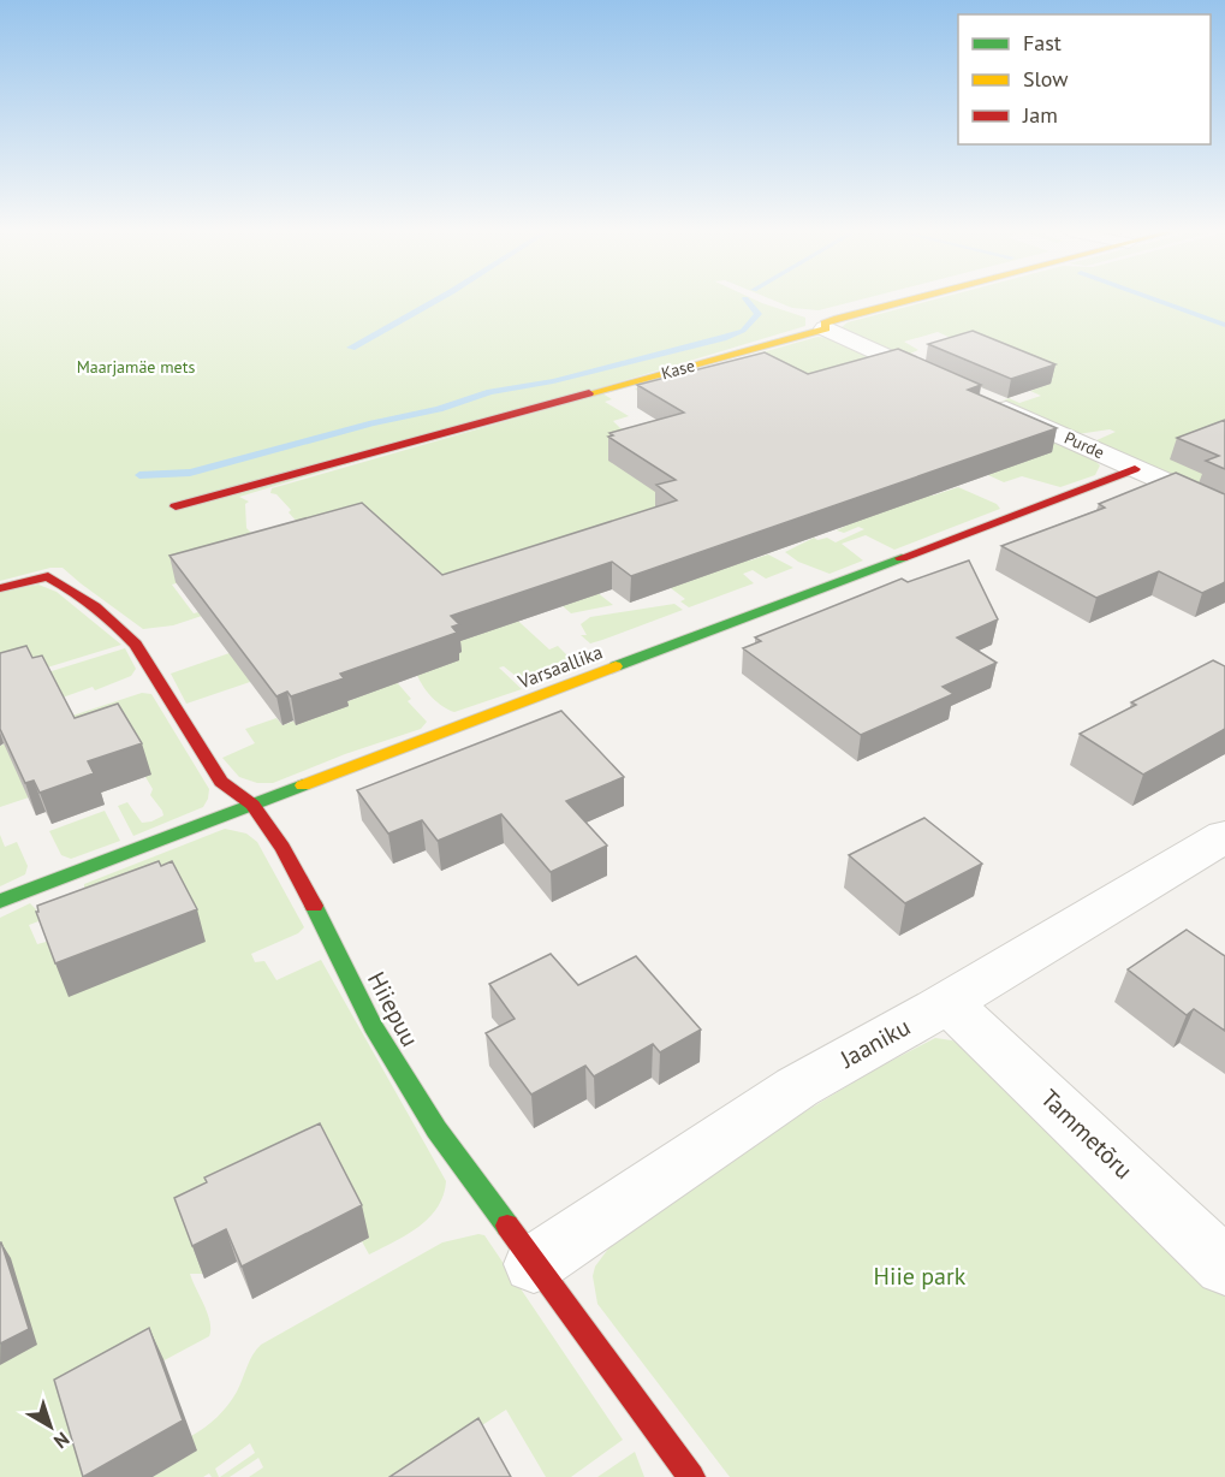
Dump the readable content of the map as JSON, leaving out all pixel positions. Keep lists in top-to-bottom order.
{
  "streets": {
    "street": [
      "Kase",
      "Purde",
      "Varsaallika",
      "Hiiepuu",
      "Jaaniku",
      "Tammetõru"
    ]
  },
  "crossings": [
    ["Purde", "Varsaallika"],
    ["Varsaallika", "Hiiepuu"],
    ["Hiiepuu", "Jaaniku"],
    ["Jaaniku", "Tammetõru"]
  ],
  "parks": ["Maarjamäe mets", "Hiie park"],
  "legend": ["Fast", "Slow", "Jam"],
  "north": "bottom right"
}
